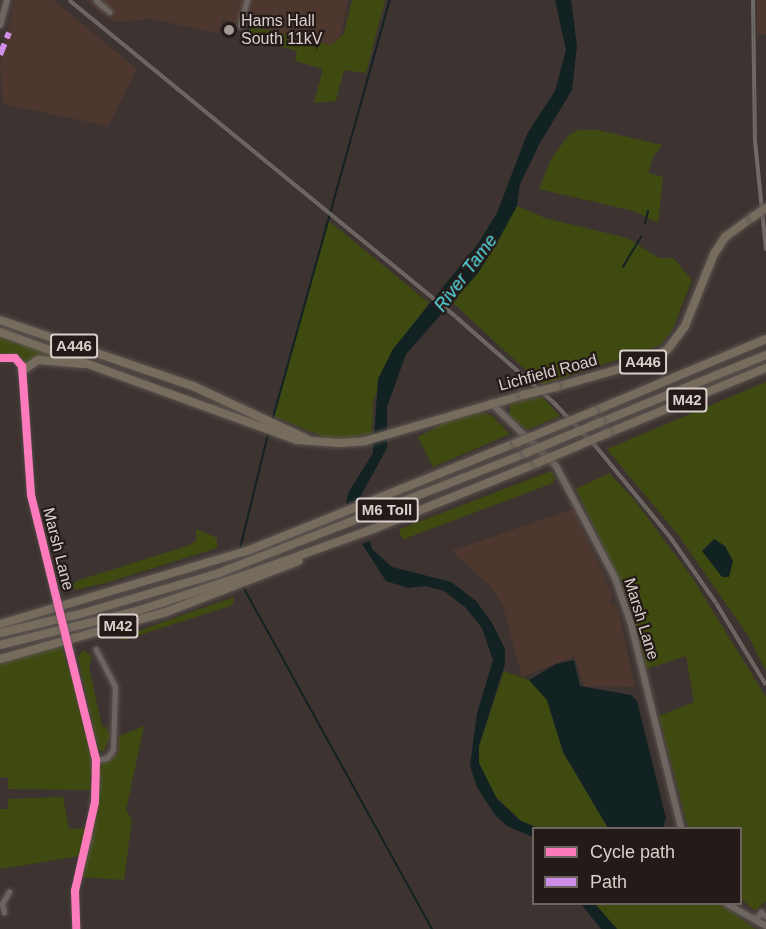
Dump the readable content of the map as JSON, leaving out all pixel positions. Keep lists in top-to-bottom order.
{
  "streets": {
    "highway": [
      "A446",
      "Lichfield Road",
      "M42",
      "M6 Toll"
    ],
    "main road": ["Marsh Lane"]
  },
  "crossings": [
    ["A446", "Lichfield Road"],
    ["Lichfield Road", "Marsh Lane"]
  ],
  "water": ["River Tame"],
  "places": ["Hams Hall South 11kV"],
  "legend": ["Cycle path", "Path"]
}
